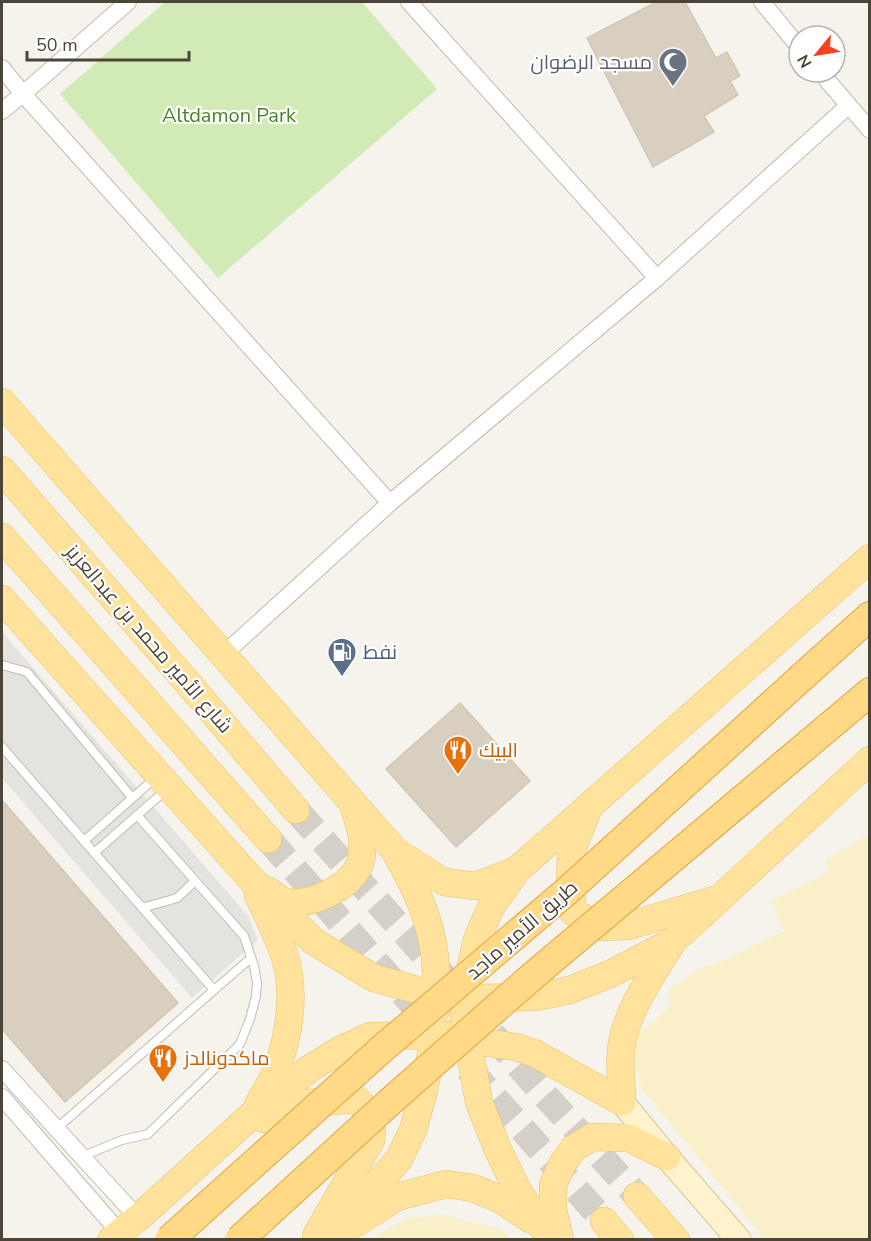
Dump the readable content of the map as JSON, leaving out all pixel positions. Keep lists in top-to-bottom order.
{
  "streets": {
    "highway": ["طريق الأمير ماجد"],
    "main road": ["شارع الأمير محمد بن عبدالعزيز"]
  },
  "parks": ["Altdamon Park"],
  "places": {
    "mosque": ["مسجد الرضوان"],
    "fuel station": ["نفط"],
    "restaurant": ["البيك", "ماكدونالدز"]
  },
  "scale_bar": "50 m",
  "north": "bottom left"
}
